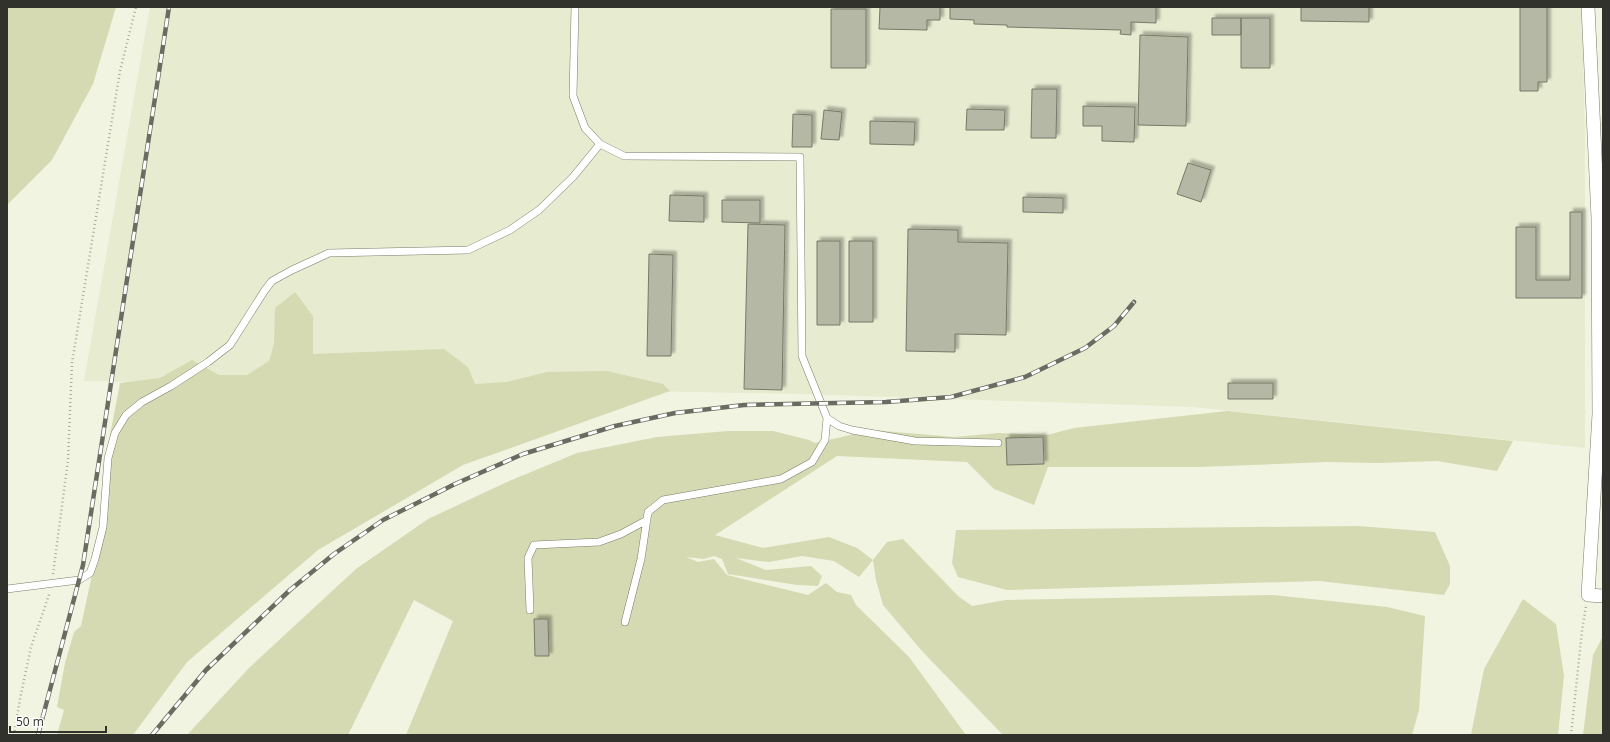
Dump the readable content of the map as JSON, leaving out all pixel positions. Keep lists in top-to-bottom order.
{
  "scale_bar": "50 m"
}
